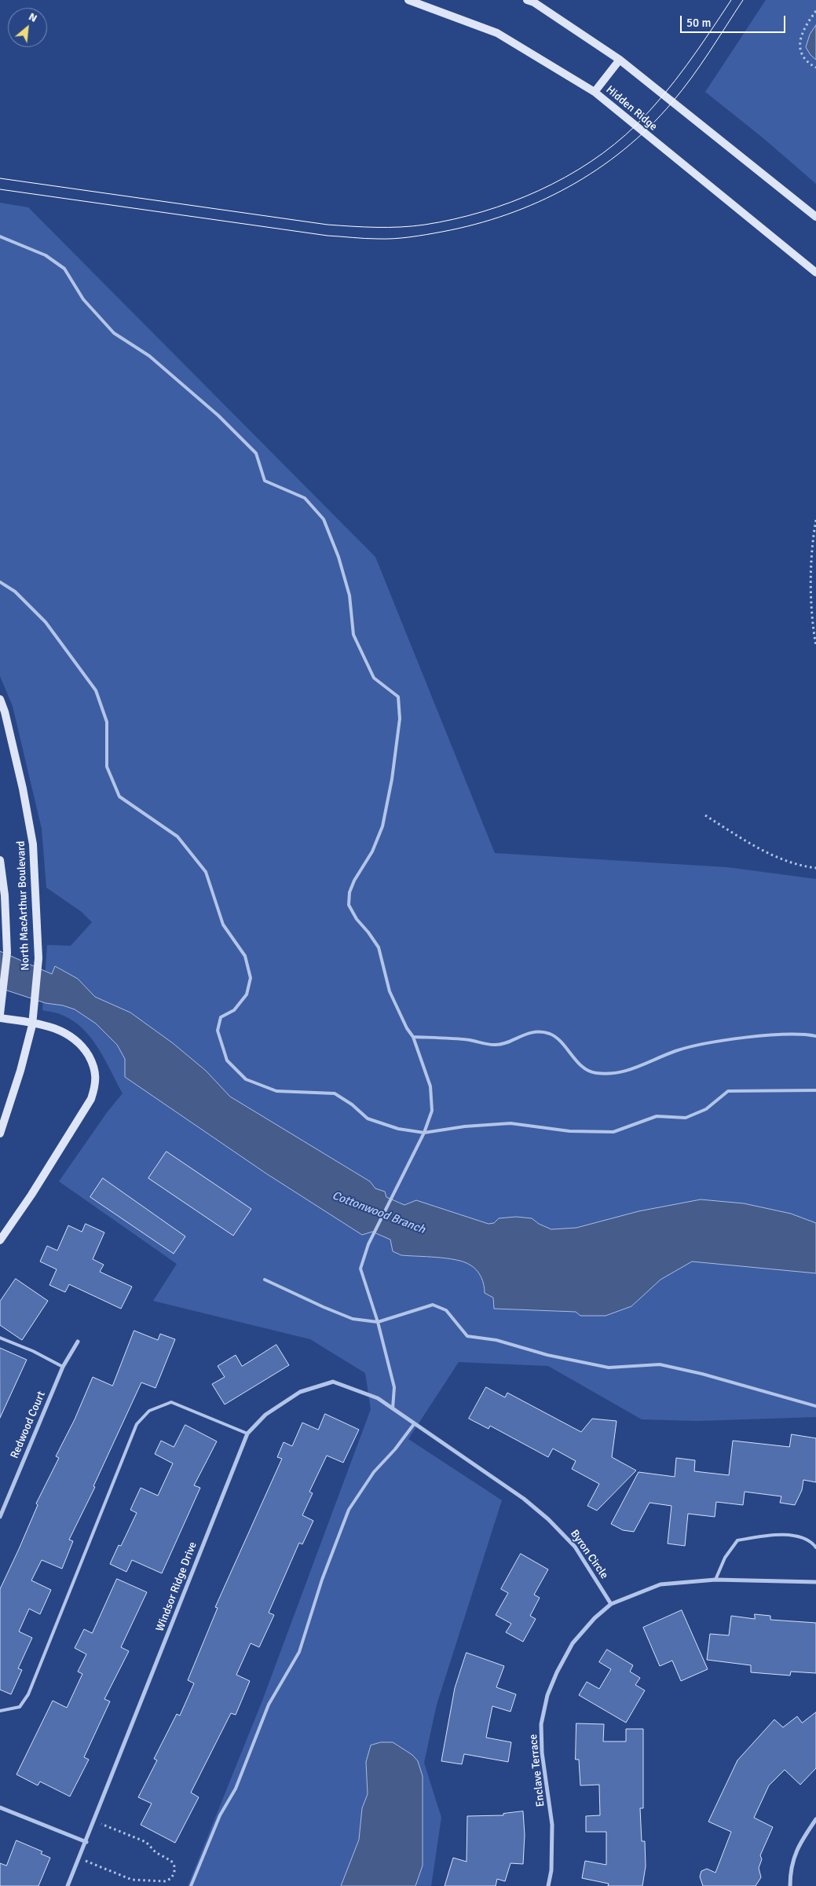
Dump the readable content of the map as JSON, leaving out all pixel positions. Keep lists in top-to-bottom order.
{
  "streets": {
    "main road": ["Hidden Ridge", "North MacArthur Boulevard"],
    "street": [
      "Redwood Court",
      "Byron Circle",
      "Windsor Ridge Drive",
      "Enclave Terrace"
    ]
  },
  "crossings": [
    ["Byron Circle", "Windsor Ridge Drive"],
    ["Byron Circle", "Enclave Terrace"]
  ],
  "water": ["Cottonwood Branch"],
  "scale_bar": "50 m",
  "north": "top right"
}
